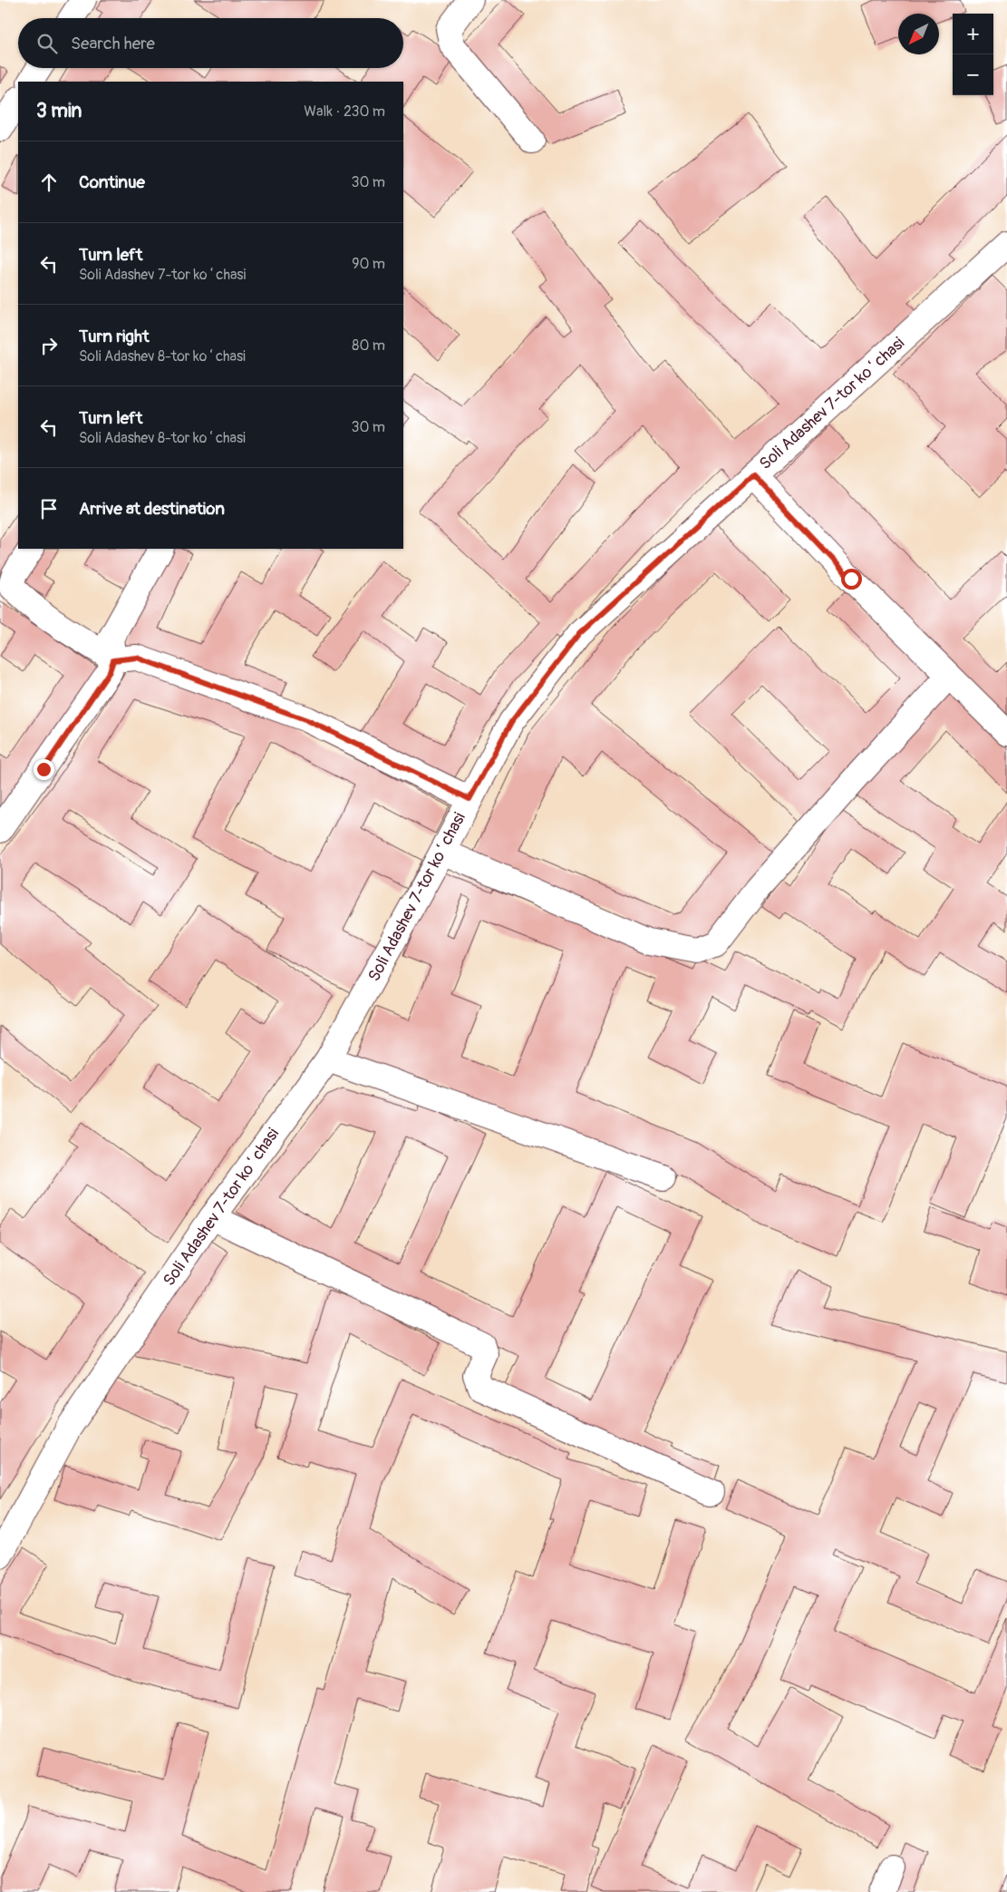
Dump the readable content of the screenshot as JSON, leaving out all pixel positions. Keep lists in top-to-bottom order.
{
  "streets": {
    "street": ["Soli Adashev 7-tor koʻchasi"]
  },
  "north": "bottom left",
  "page": {
    "map_buttons": ["+", "−"],
    "search": "Search here",
    "heading": ["3 min", "Walk · 230 m"],
    "list": [
      ["Continue", "30 m"],
      ["Turn left", "Soli Adashev 7-tor koʻchasi", "90 m"],
      ["Turn right", "Soli Adashev 8-tor koʻchasi", "80 m"],
      ["Turn left", "Soli Adashev 8-tor koʻchasi", "30 m"],
      "Arrive at destination"
    ]
  }
}
